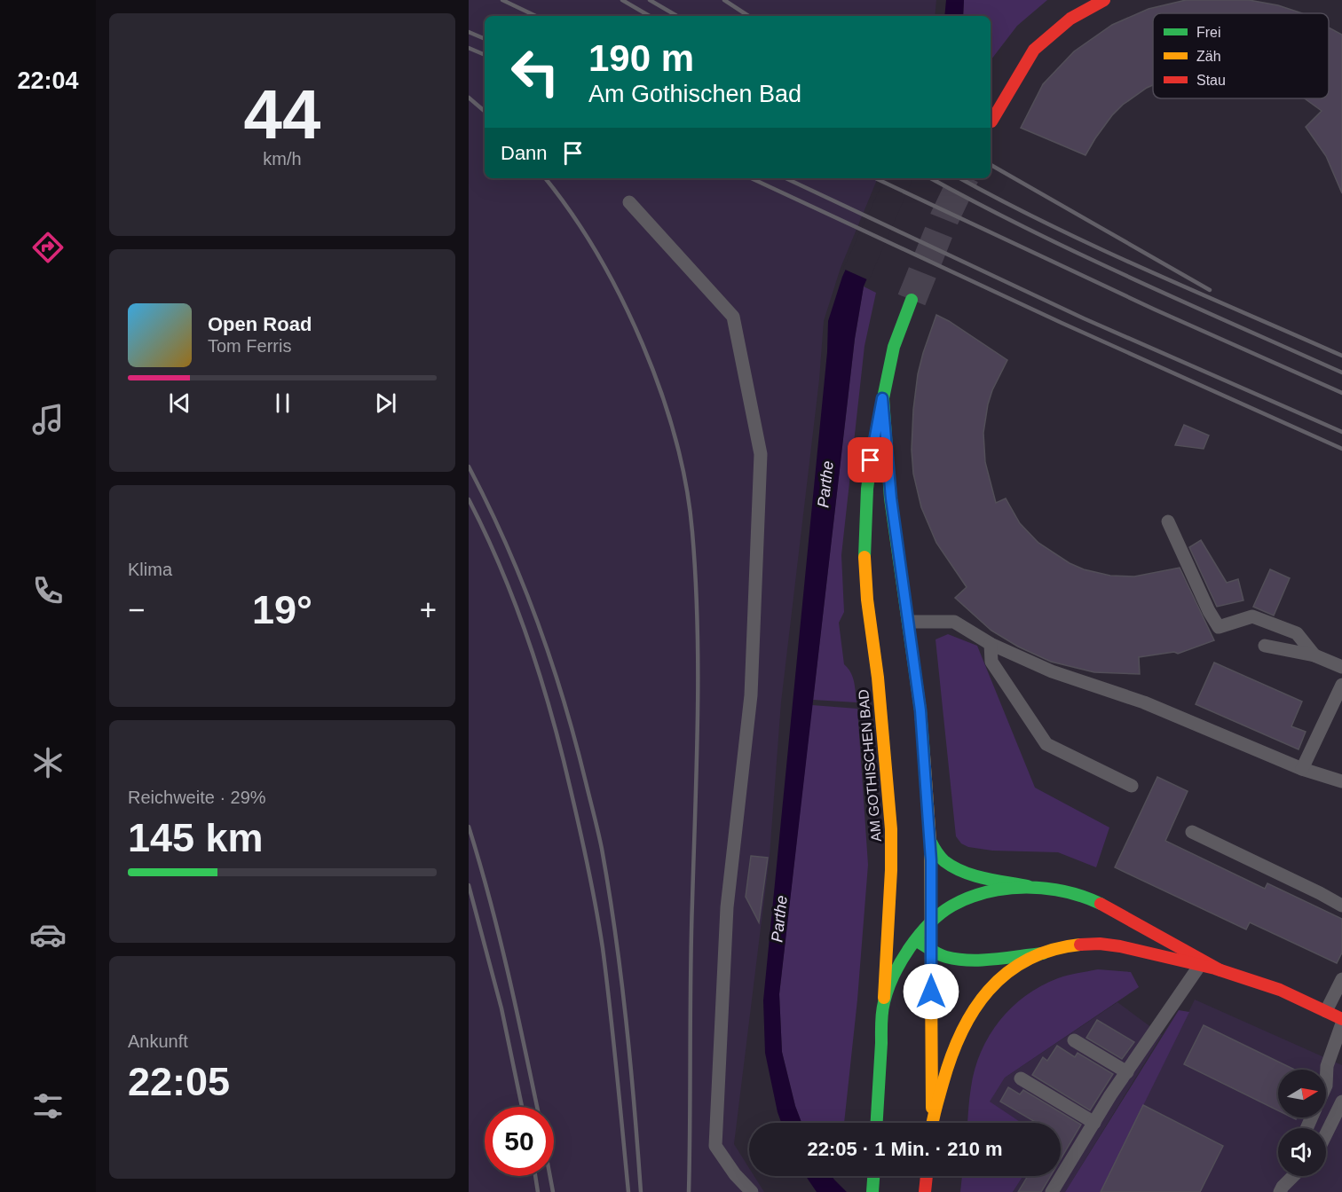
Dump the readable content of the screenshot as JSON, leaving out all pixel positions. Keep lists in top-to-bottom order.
{
  "streets": {
    "main road": ["AM GOTHISCHEN BAD"]
  },
  "water": ["Parthe"],
  "legend": ["Frei", "Zäh", "Stau"],
  "north": "right",
  "page": {
    "tabs": "22:04",
    "tile": [
      ["44", "km/h"],
      "Klima",
      ["Reichweite · 29%", "145 km"],
      ["Ankunft", "22:05"]
    ],
    "turn": ["190 m", "Am Gothischen Bad"],
    "then": "Dann",
    "song": ["Open Road", "Tom Ferris"],
    "heat": ["−", "19°", "+"],
    "limit": "50",
    "trip": "22:05 · 1 Min. · 210 m"
  }
}
